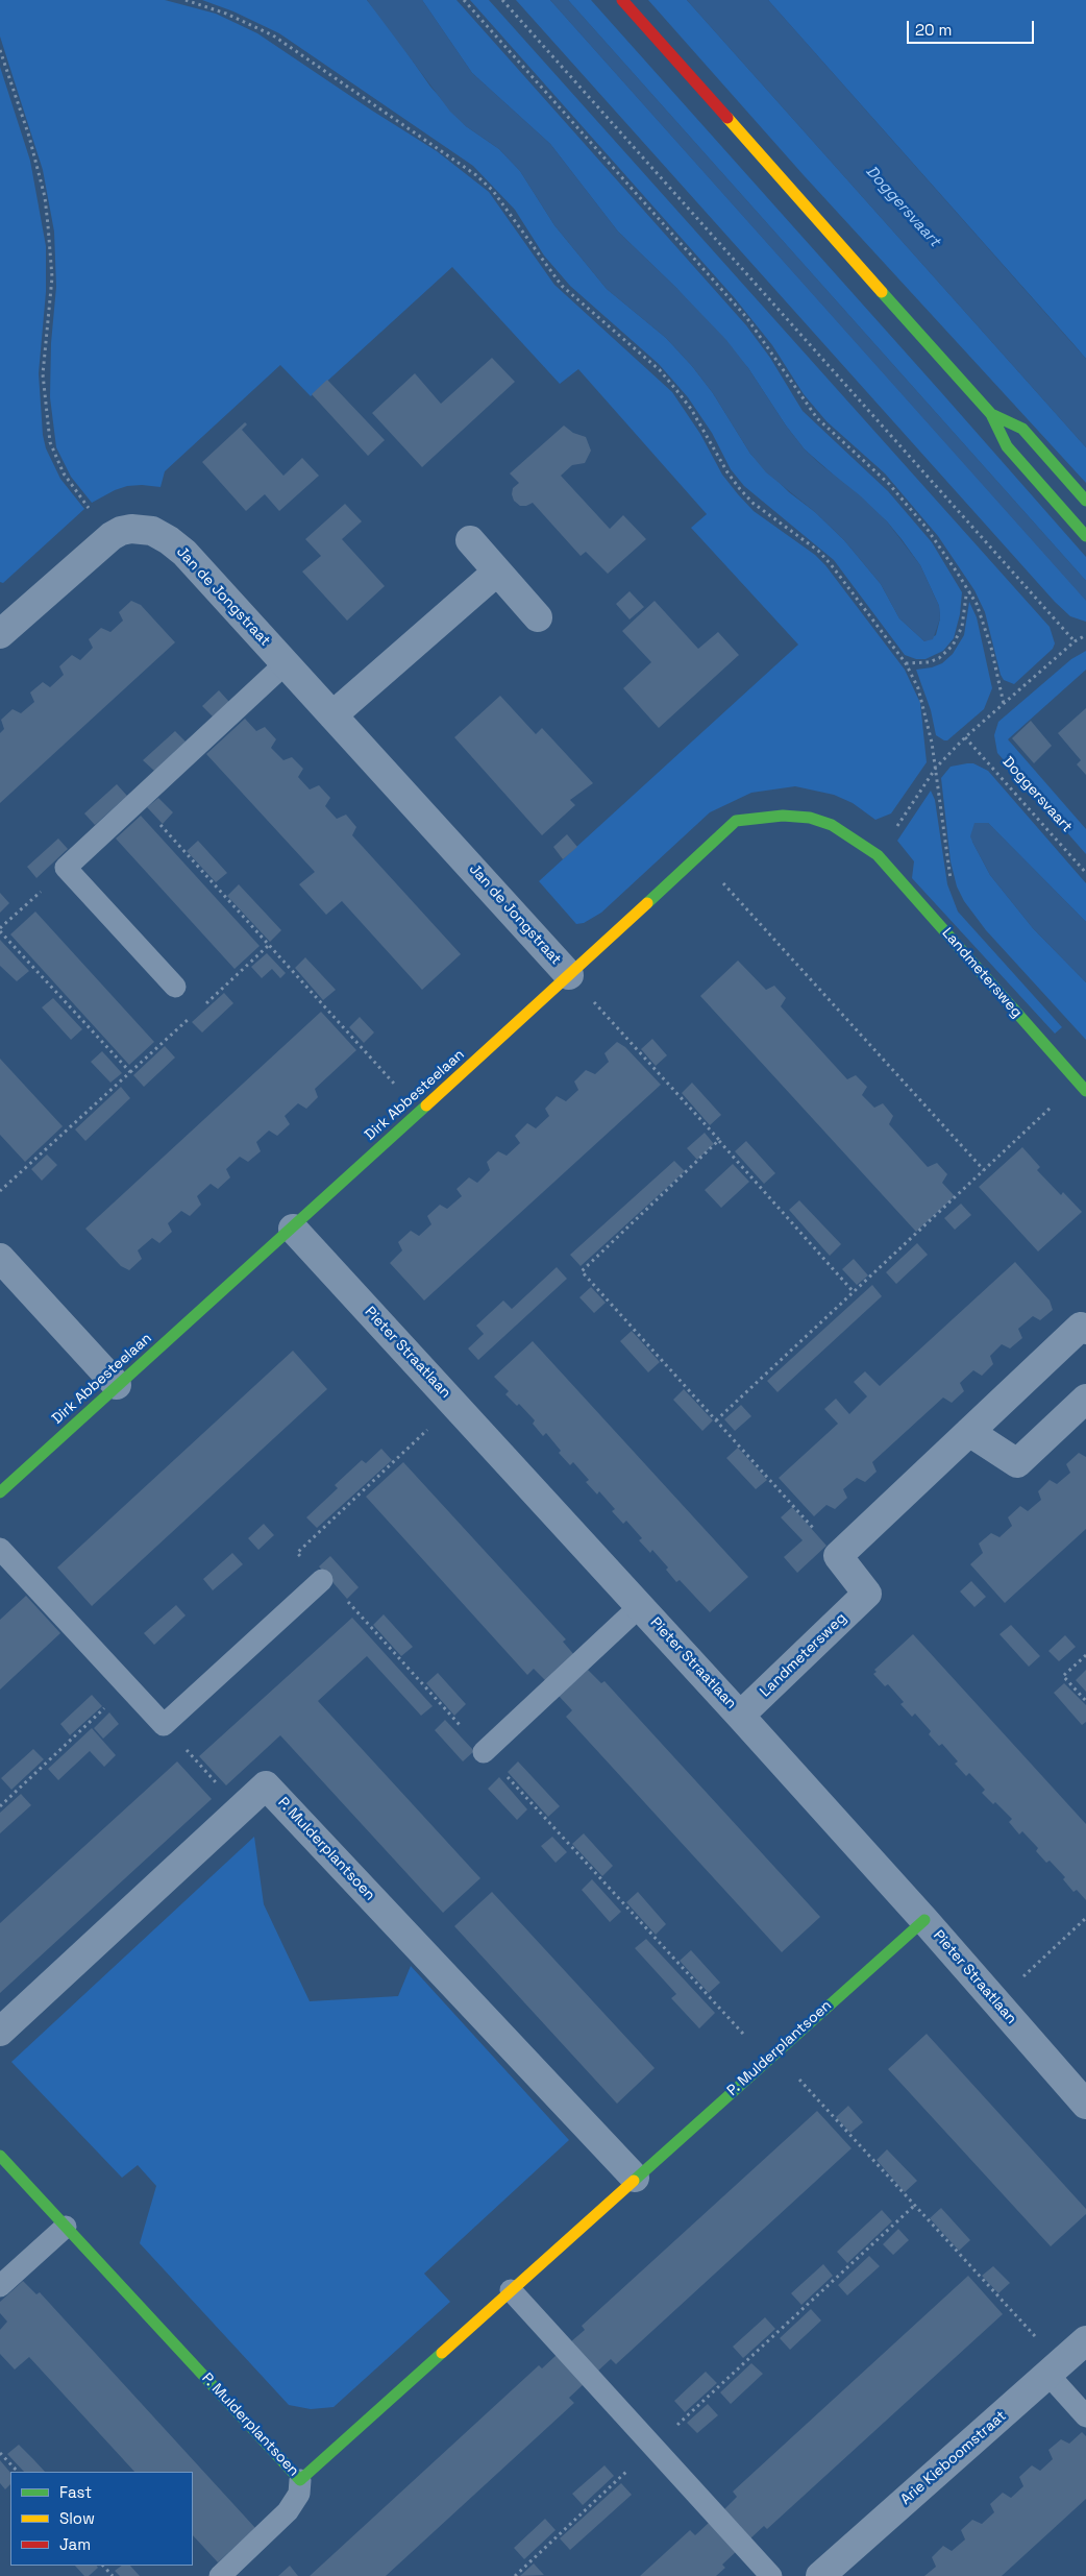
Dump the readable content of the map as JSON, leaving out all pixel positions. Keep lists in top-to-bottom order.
{
  "streets": {
    "street": [
      "Jan de Jongstraat",
      "Landmetersweg",
      "Dirk Abbesteelaan",
      "Pieter Straatlaan",
      "P. Mulderplantsoen",
      "Arie Kieboomstraat"
    ],
    "path": ["Doggersvaart"]
  },
  "crossings": [
    ["Jan de Jongstraat", "Dirk Abbesteelaan"],
    ["Landmetersweg", "Dirk Abbesteelaan"],
    ["Landmetersweg", "Pieter Straatlaan"],
    ["Dirk Abbesteelaan", "Pieter Straatlaan"],
    ["Pieter Straatlaan", "P. Mulderplantsoen"]
  ],
  "water": ["Doggersvaart"],
  "legend": ["Fast", "Slow", "Jam"],
  "scale_bar": "20 m"
}
